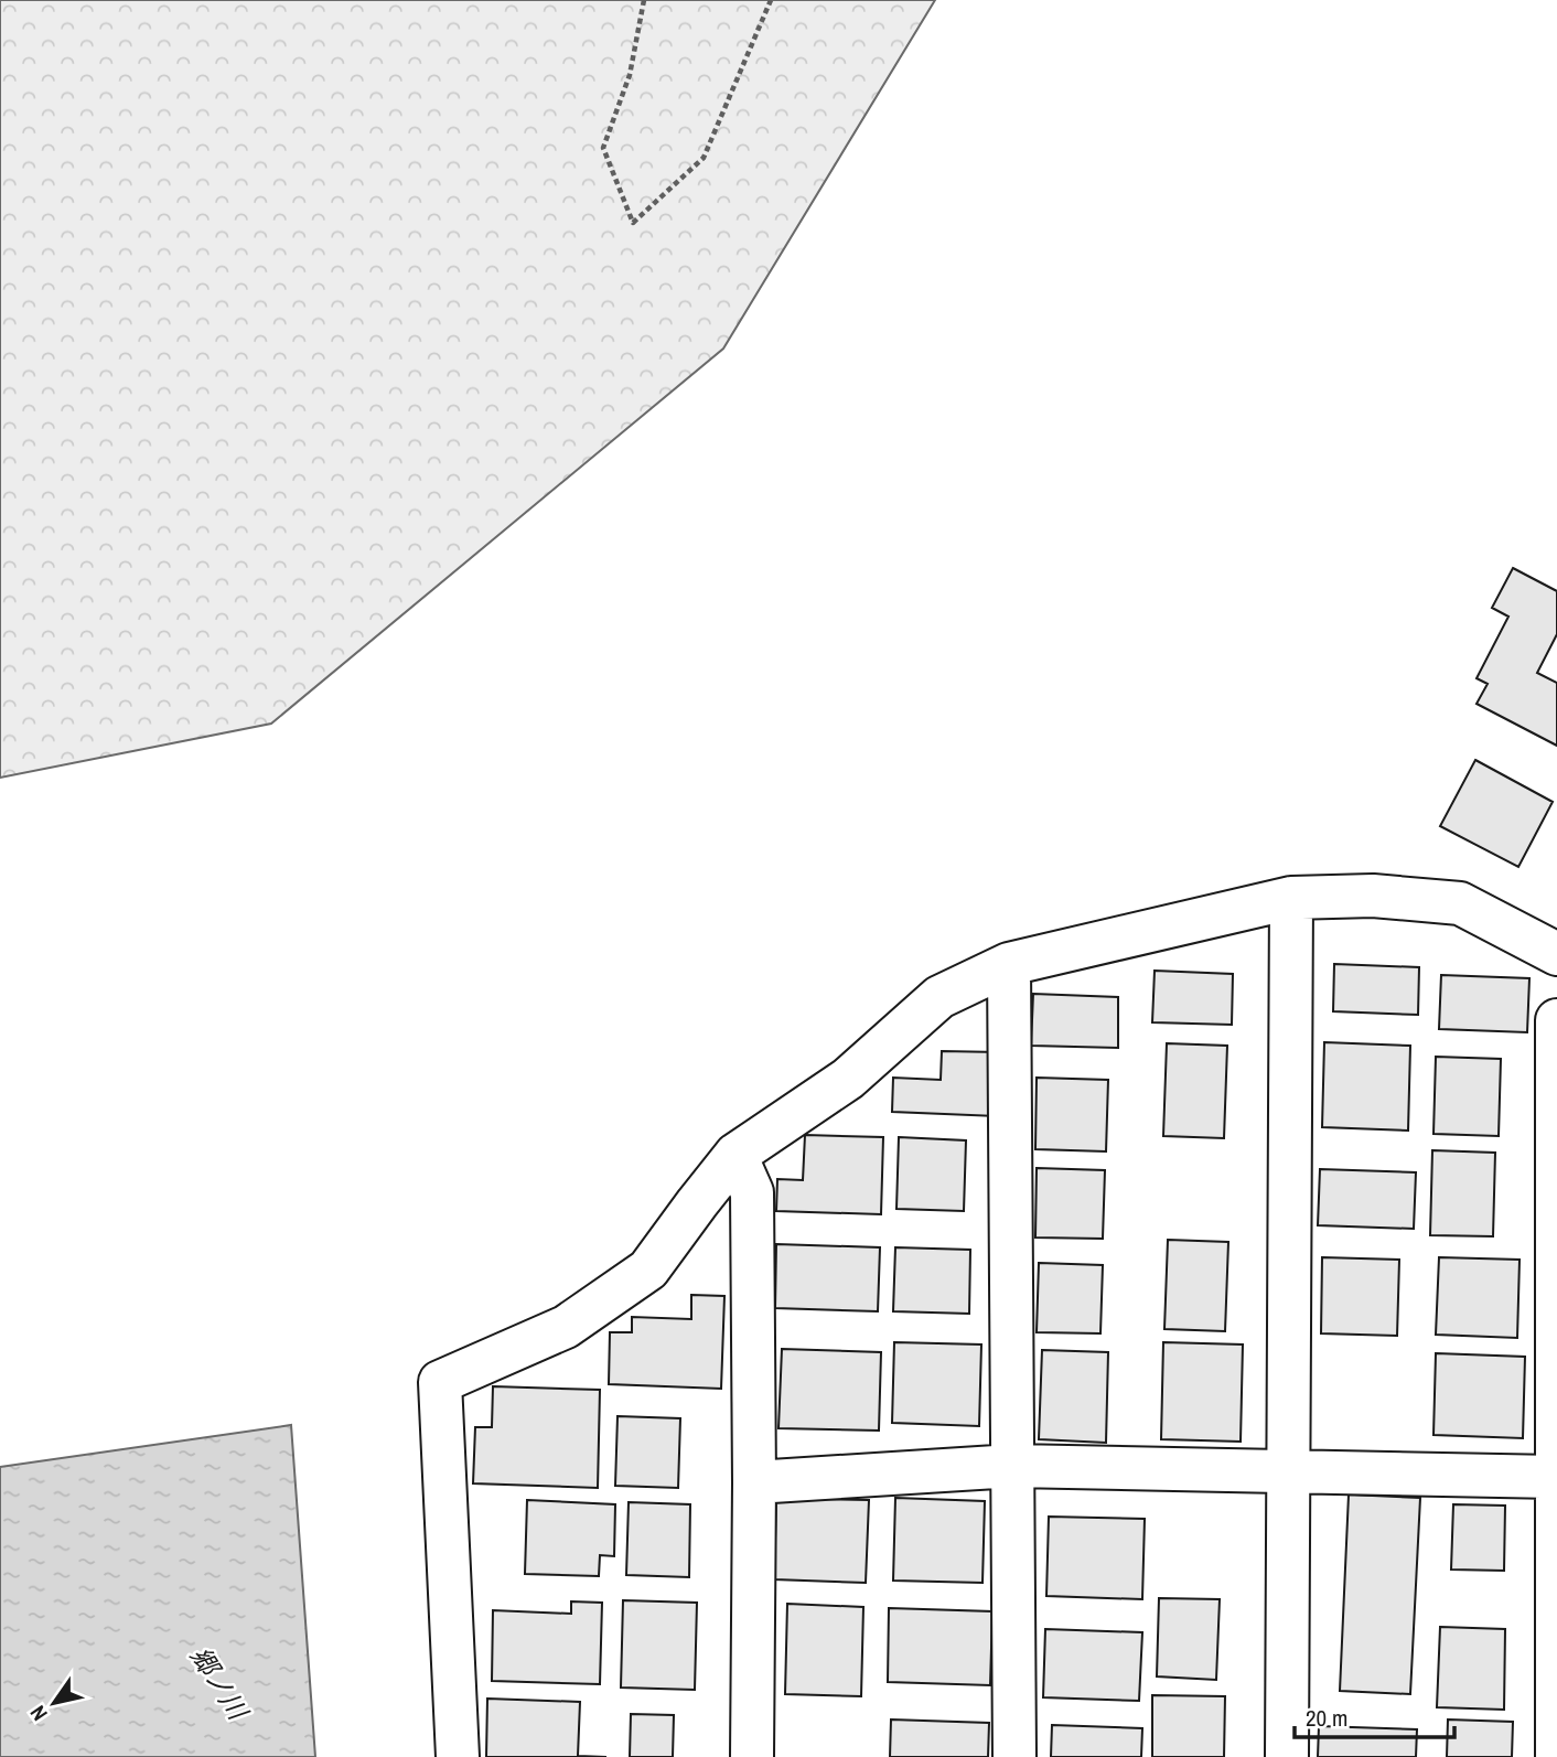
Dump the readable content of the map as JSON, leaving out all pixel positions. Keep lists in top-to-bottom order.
{
  "water": ["郷ノ川"],
  "scale_bar": "20 m",
  "north": "bottom left"
}
